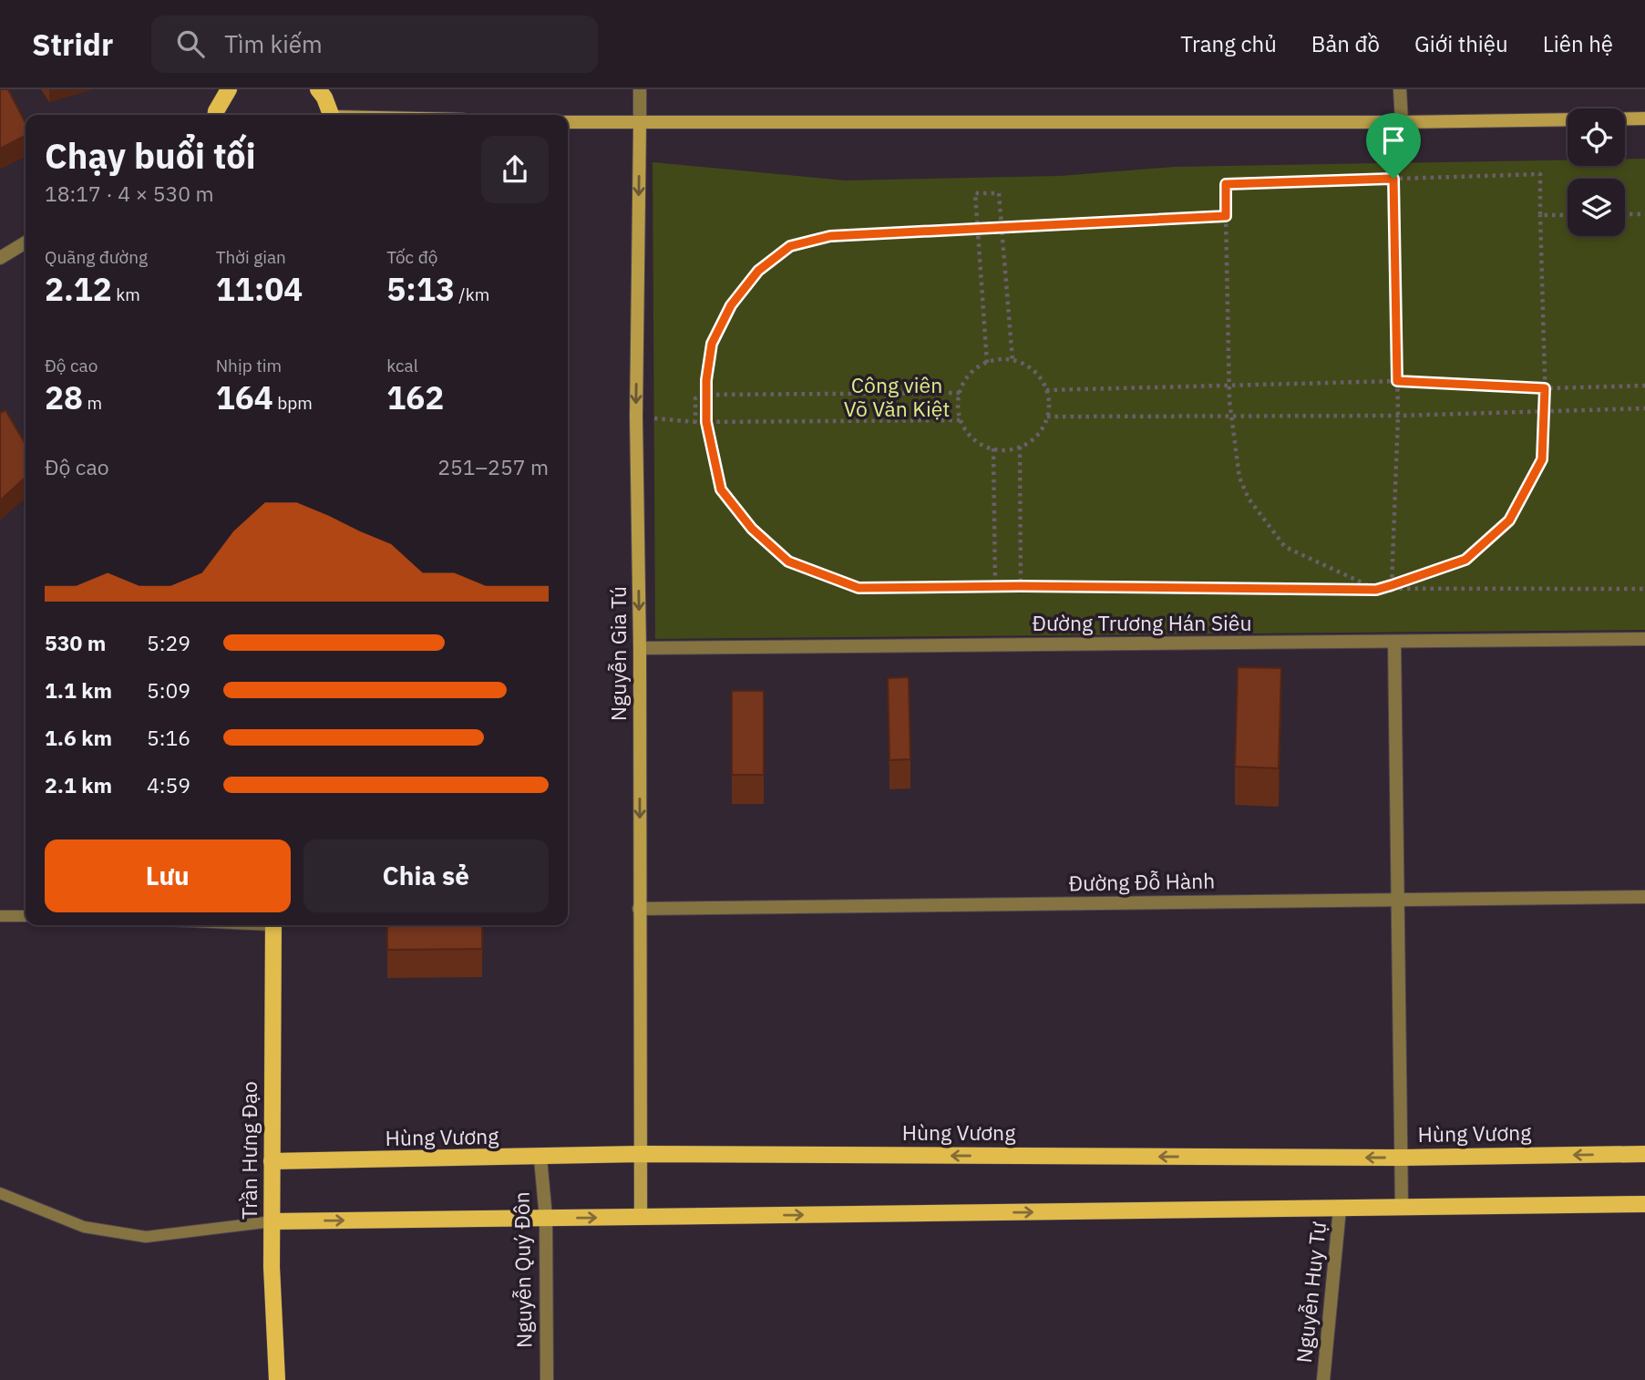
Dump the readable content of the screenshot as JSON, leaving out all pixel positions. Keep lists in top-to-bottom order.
{
  "streets": {
    "main road": ["Hùng Vương", "Trần Hưng Đạo"],
    "street": [
      "Đường Trương Hán Siêu",
      "Nguyễn Gia Tú",
      "Đường Đỗ Hành",
      "Nguyễn Quý Đôn",
      "Nguyễn Huy Tự"
    ]
  },
  "crossings": [
    ["Đường Trương Hán Siêu", "Nguyễn Gia Tú"],
    ["Nguyễn Gia Tú", "Đường Đỗ Hành"],
    ["Nguyễn Gia Tú", "Hùng Vương"],
    ["Hùng Vương", "Trần Hưng Đạo"],
    ["Hùng Vương", "Nguyễn Quý Đôn"]
  ],
  "one_way": ["Nguyễn Gia Tú"],
  "parks": ["Công viên Võ Văn Kiệt"],
  "page": {
    "header": "Stridr",
    "search": "Tìm kiếm",
    "nav": [
      "Trang chủ",
      "Bản đồ",
      "Giới thiệu",
      "Liên hệ"
    ],
    "heading": ["Chạy buổi tối", "18:17 · 4 × 530 m"],
    "stats": [
      ["Quãng đường", "2.12 km"],
      ["Thời gian", "11:04"],
      ["Tốc độ", "5:13 /km"],
      ["Độ cao", "28 m"],
      ["Nhịp tim", "164 bpm"],
      ["kcal", "162"]
    ],
    "chart": ["Độ cao", "251–257 m"],
    "list": [
      {
        "name": "530 m",
        "note": "5:29"
      },
      {
        "name": "1.1 km",
        "note": "5:09"
      },
      {
        "name": "1.6 km",
        "note": "5:16"
      },
      {
        "name": "2.1 km",
        "note": "4:59"
      }
    ],
    "buttons": ["Lưu", "Chia sẻ"]
  }
}
